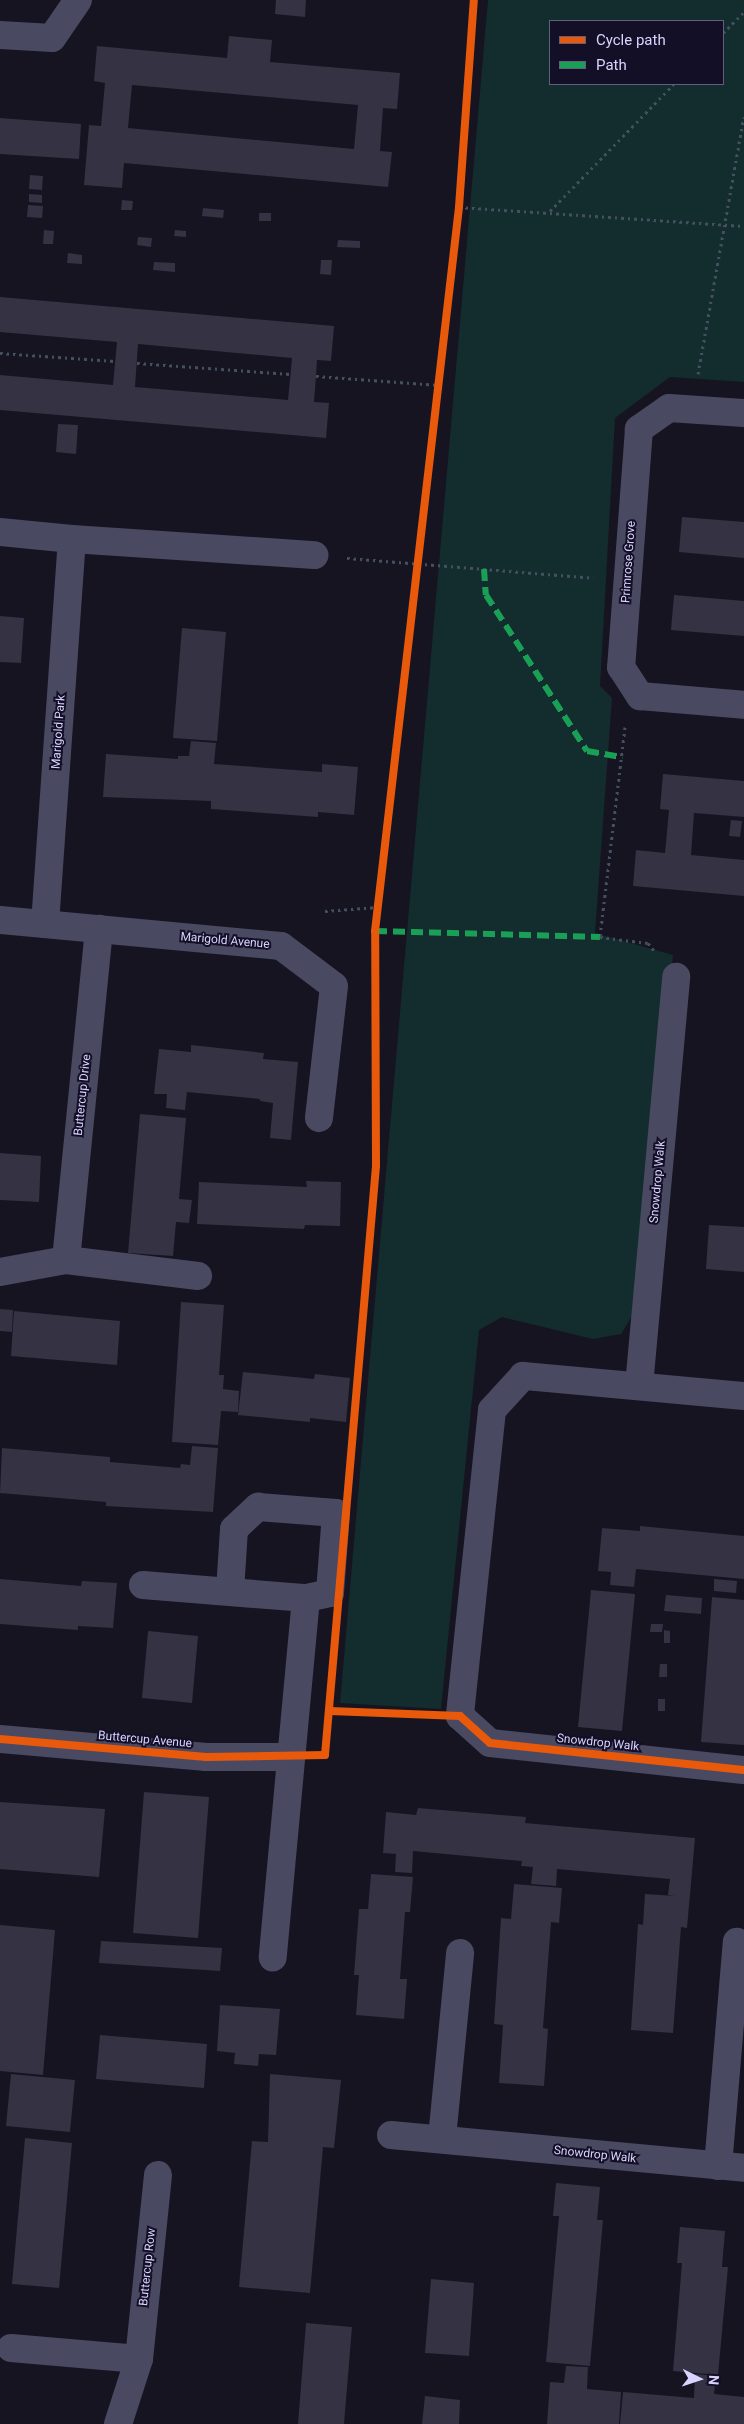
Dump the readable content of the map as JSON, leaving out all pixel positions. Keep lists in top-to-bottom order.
{
  "streets": {
    "street": [
      "Primrose Grove",
      "Marigold Park",
      "Marigold Avenue",
      "Buttercup Drive",
      "Snowdrop Walk",
      "Buttercup Avenue",
      "Buttercup Row"
    ]
  },
  "crossings": [
    ["Marigold Park", "Marigold Avenue"],
    ["Marigold Avenue", "Buttercup Drive"]
  ],
  "legend": ["Cycle path", "Path"],
  "north": "right"
}
